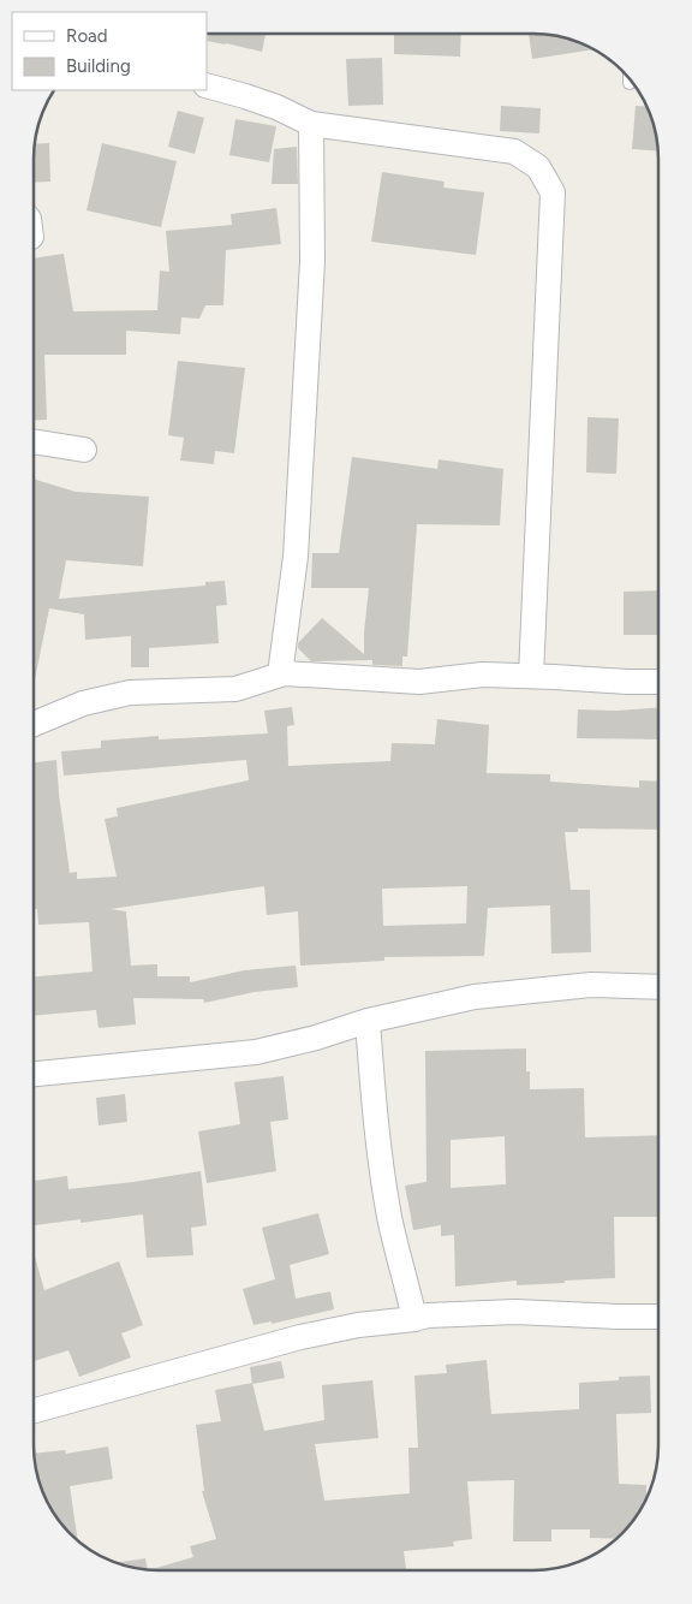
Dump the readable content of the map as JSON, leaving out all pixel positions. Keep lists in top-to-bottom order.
{
  "legend": ["Road", "Building"]
}
